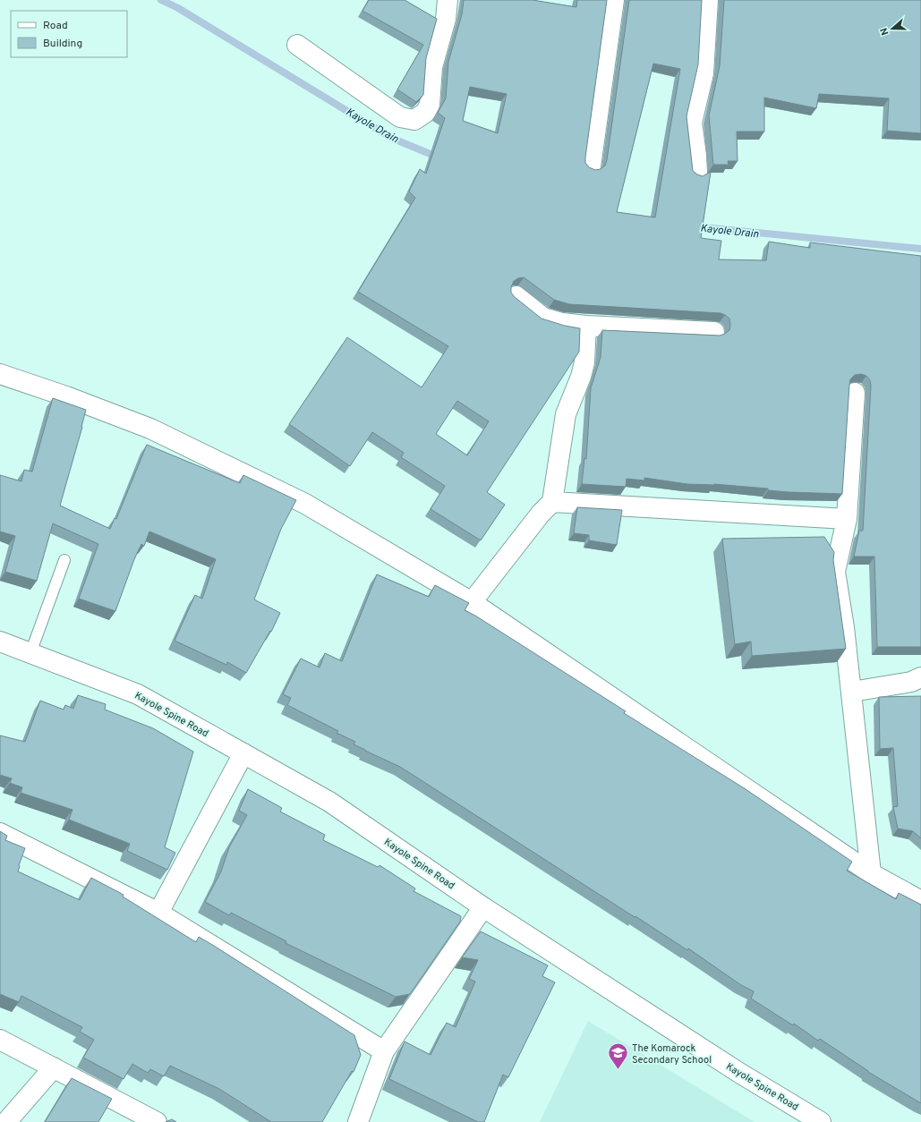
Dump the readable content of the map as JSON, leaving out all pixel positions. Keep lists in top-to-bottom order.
{
  "streets": {
    "street": ["Kayole Spine Road"]
  },
  "water": ["Kayole Drain"],
  "places": {
    "school or university": ["The Komarock Secondary School"]
  },
  "legend": ["Road", "Building"],
  "north": "left"
}
